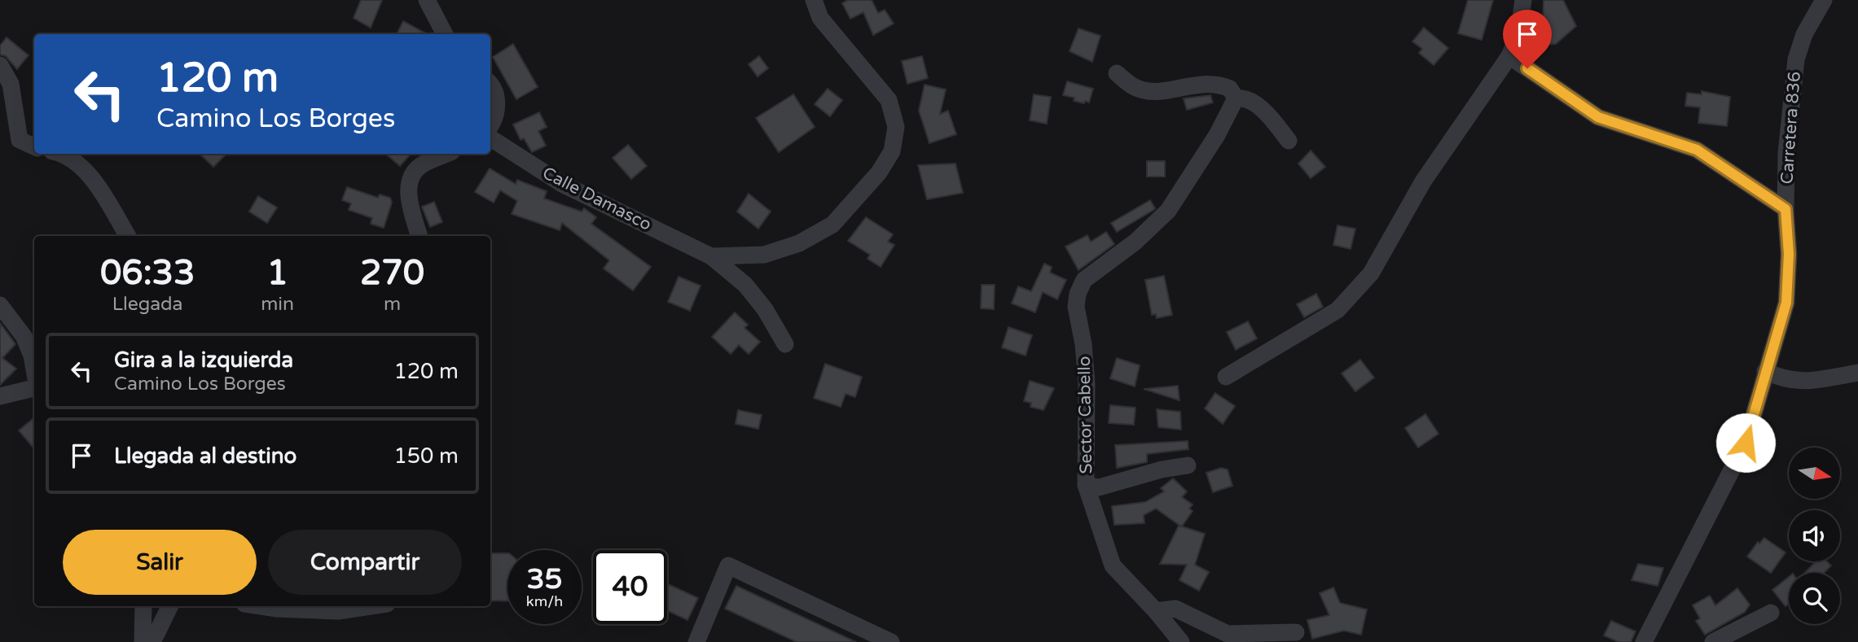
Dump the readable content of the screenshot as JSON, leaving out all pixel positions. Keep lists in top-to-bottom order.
{
  "streets": {
    "street": ["Carretera 836", "Calle Damasco", "Sector Cabello"]
  },
  "north": "right",
  "page": {
    "turn": ["120 m", "Camino Los Borges"],
    "eta": [
      "06:33",
      "Llegada",
      "1",
      "min",
      "270",
      "m"
    ],
    "list": [
      {
        "name": "Gira a la izquierda",
        "note": "Camino Los Borges",
        "value": "120 m"
      },
      {
        "name": "Llegada al destino",
        "value": "150 m"
      }
    ],
    "buttons": ["Salir", "Compartir"],
    "speed": "35 km/h",
    "limit": "40"
  }
}
